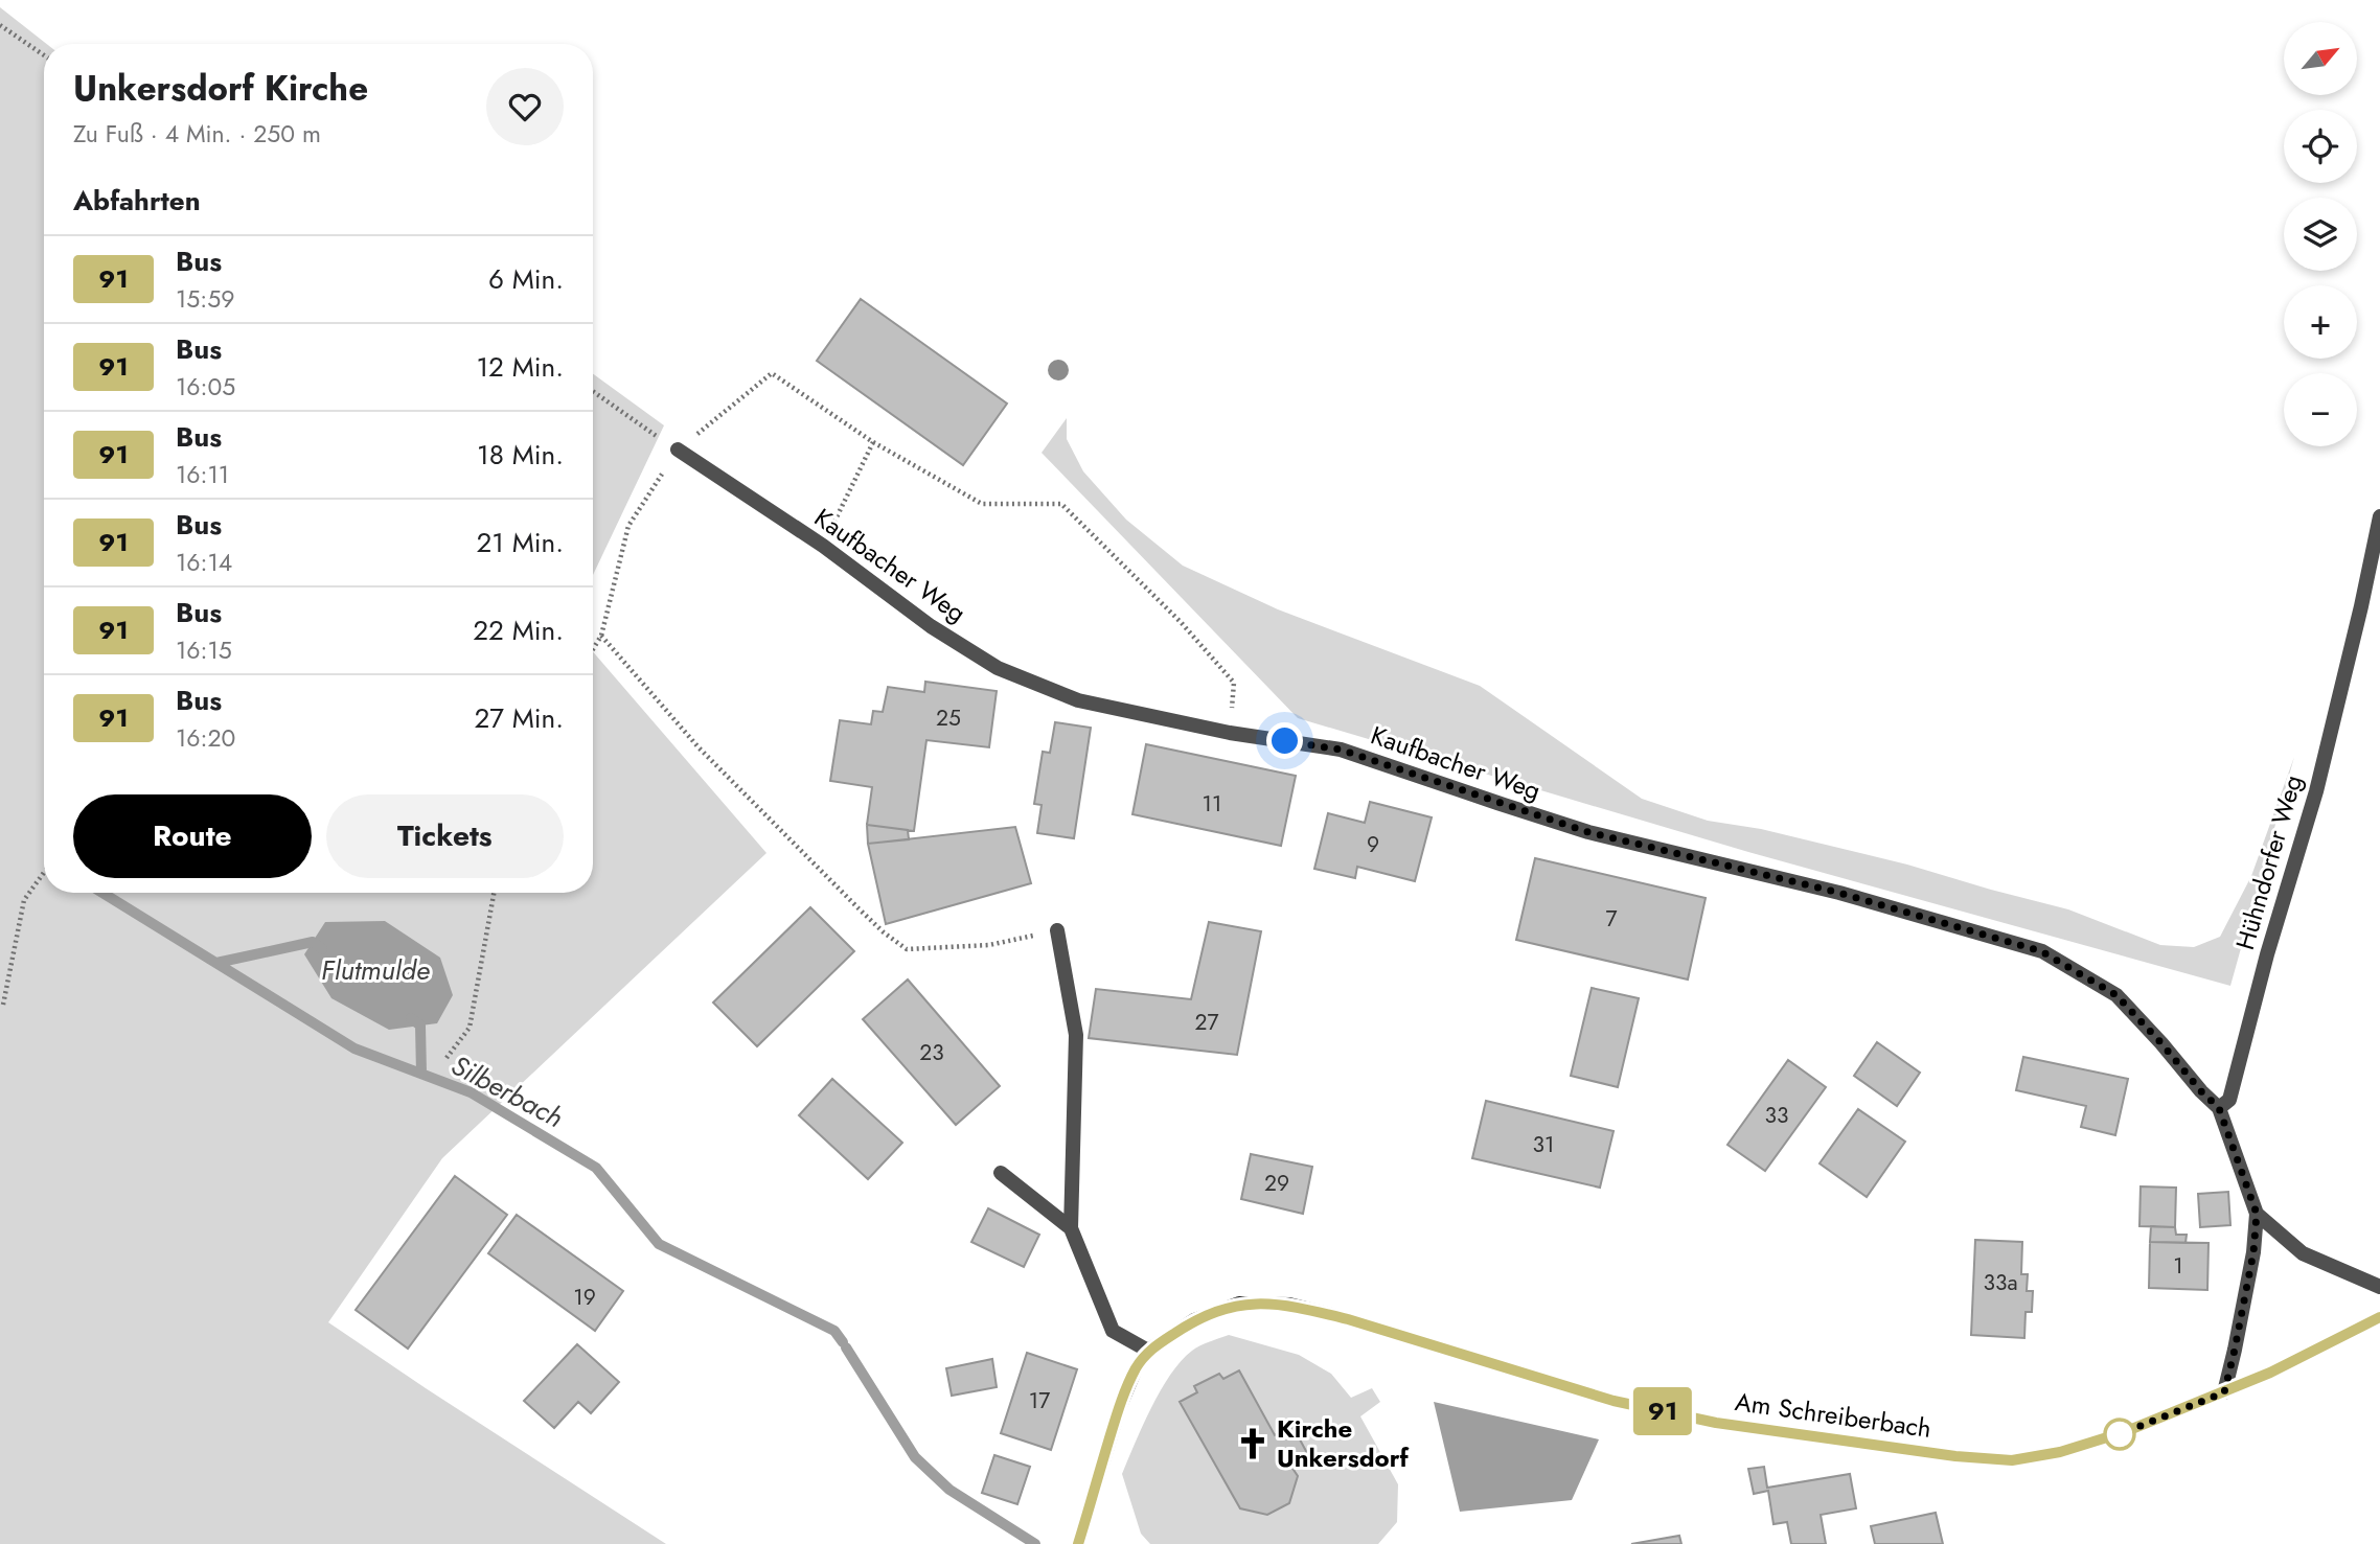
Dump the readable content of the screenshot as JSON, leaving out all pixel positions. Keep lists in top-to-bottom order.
{
  "streets": {
    "street": ["Kaufbacher Weg", "Hühndorfer Weg", "Am Schreiberbach"]
  },
  "crossings": [
    ["Kaufbacher Weg", "Hühndorfer Weg"]
  ],
  "water": ["Flutmulde", "Silberbach"],
  "places": {
    "church": ["Kirche Unkersdorf"]
  },
  "lines": ["bus line 91"],
  "house_numbers": [
    "25",
    "11",
    "9",
    "7",
    "27",
    "23",
    "33",
    "31",
    "29",
    "1",
    "33a",
    "19",
    "17"
  ],
  "north": "top right",
  "page": {
    "on_map": "91",
    "map_buttons": ["+", "−"],
    "heading": [
      ["Unkersdorf Kirche", "Zu Fuß · 4 Min. · 250 m"],
      "Abfahrten"
    ],
    "list": [
      {
        "mark": "91",
        "name": "Bus",
        "note": "15:59",
        "value": "6 Min."
      },
      {
        "mark": "91",
        "name": "Bus",
        "note": "16:05",
        "value": "12 Min."
      },
      {
        "mark": "91",
        "name": "Bus",
        "note": "16:11",
        "value": "18 Min."
      },
      {
        "mark": "91",
        "name": "Bus",
        "note": "16:14",
        "value": "21 Min."
      },
      {
        "mark": "91",
        "name": "Bus",
        "note": "16:15",
        "value": "22 Min."
      },
      {
        "mark": "91",
        "name": "Bus",
        "note": "16:20",
        "value": "27 Min."
      }
    ],
    "buttons": ["Route", "Tickets"]
  }
}
